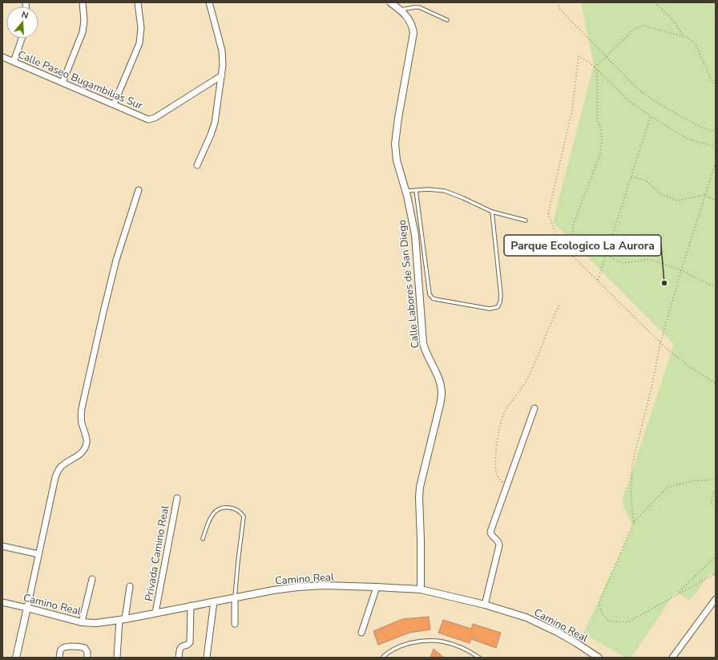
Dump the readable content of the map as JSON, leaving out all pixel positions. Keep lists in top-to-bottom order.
{
  "streets": {
    "street": [
      "Calle Paseo Bugambilias Sur",
      "Calle Labores de San Diego",
      "Privada Camino Real",
      "Camino Real"
    ]
  },
  "crossings": [
    ["Calle Labores de San Diego", "Camino Real"],
    ["Privada Camino Real", "Camino Real"]
  ],
  "places": ["Parque Ecologico La Aurora"],
  "north": "top"
}
